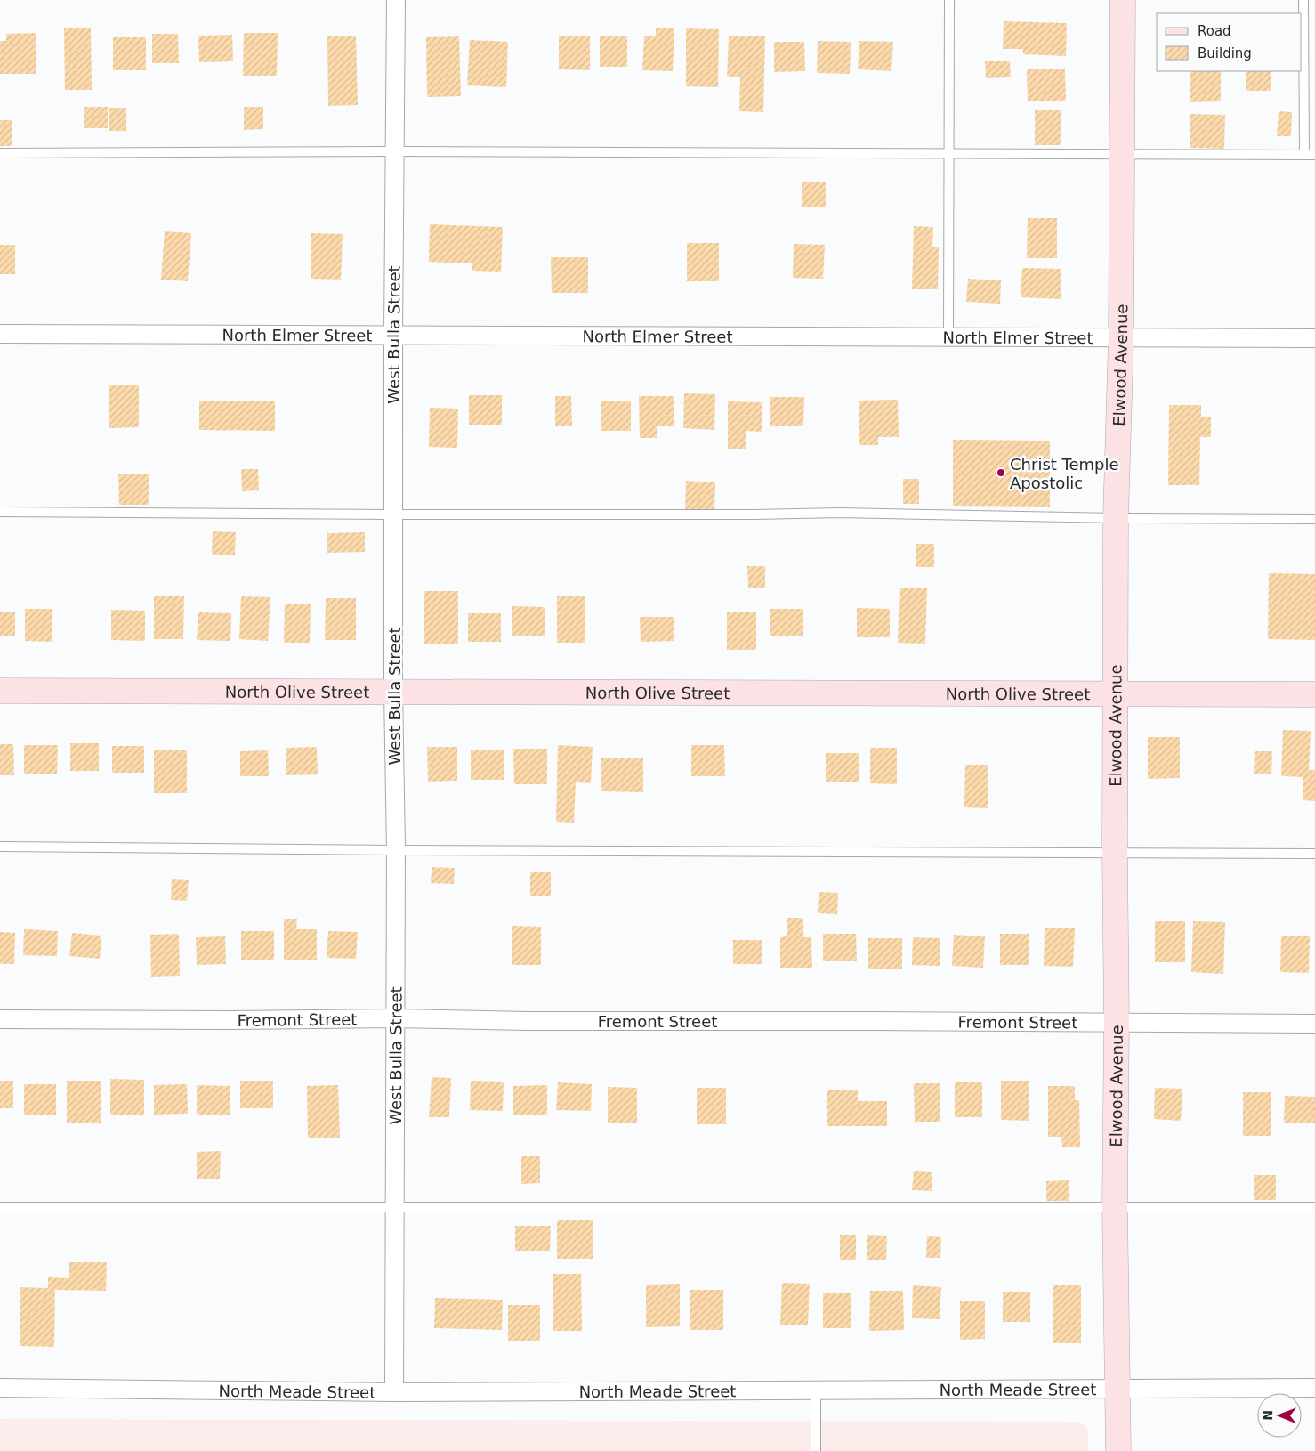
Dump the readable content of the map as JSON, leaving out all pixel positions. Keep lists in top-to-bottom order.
{
  "streets": {
    "street": [
      "North Elmer Street",
      "West Bulla Street",
      "Elwood Avenue",
      "North Olive Street",
      "Fremont Street",
      "North Meade Street"
    ]
  },
  "crossings": [
    ["North Elmer Street", "West Bulla Street"],
    ["North Elmer Street", "Elwood Avenue"],
    ["West Bulla Street", "North Olive Street"],
    ["West Bulla Street", "Fremont Street"],
    ["West Bulla Street", "North Meade Street"],
    ["Elwood Avenue", "North Olive Street"],
    ["Elwood Avenue", "Fremont Street"],
    ["Elwood Avenue", "North Meade Street"]
  ],
  "places": ["Christ Temple Apostolic"],
  "legend": ["Road", "Building"],
  "north": "left"
}
